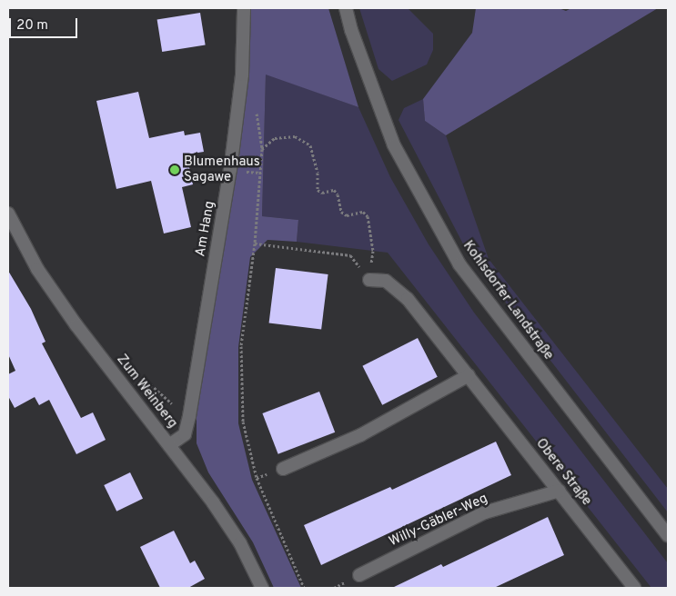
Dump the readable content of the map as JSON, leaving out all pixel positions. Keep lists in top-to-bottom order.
{
  "streets": {
    "street": [
      "Am Hang",
      "Kohlsdorfer Landstraße",
      "Zum Weinberg",
      "Obere Straße",
      "Willy-Gäbler-Weg"
    ]
  },
  "crossings": [
    ["Obere Straße", "Willy-Gäbler-Weg"]
  ],
  "places": ["Blumenhaus Sagawe"],
  "scale_bar": "20 m"
}
